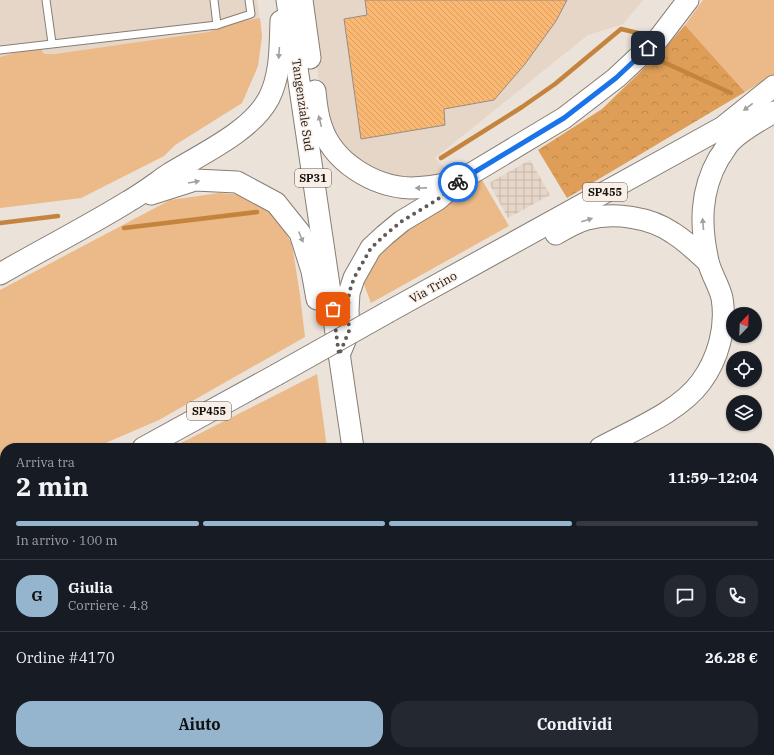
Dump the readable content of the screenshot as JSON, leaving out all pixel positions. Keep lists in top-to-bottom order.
{
  "streets": {
    "main road": [
      "Tangenziale Sud",
      "SP31",
      "SP455",
      "Via Trino"
    ]
  },
  "north": "top right",
  "page": {
    "heading": ["2 min", "Arriva tra", "11:59–12:04"],
    "panel": [
      "Giulia",
      "Corriere · 4.8",
      "Ordine #4170",
      "26.28 €"
    ],
    "bar": "In arrivo · 100 m",
    "round": "G",
    "buttons": ["Aiuto", "Condividi"]
  }
}
